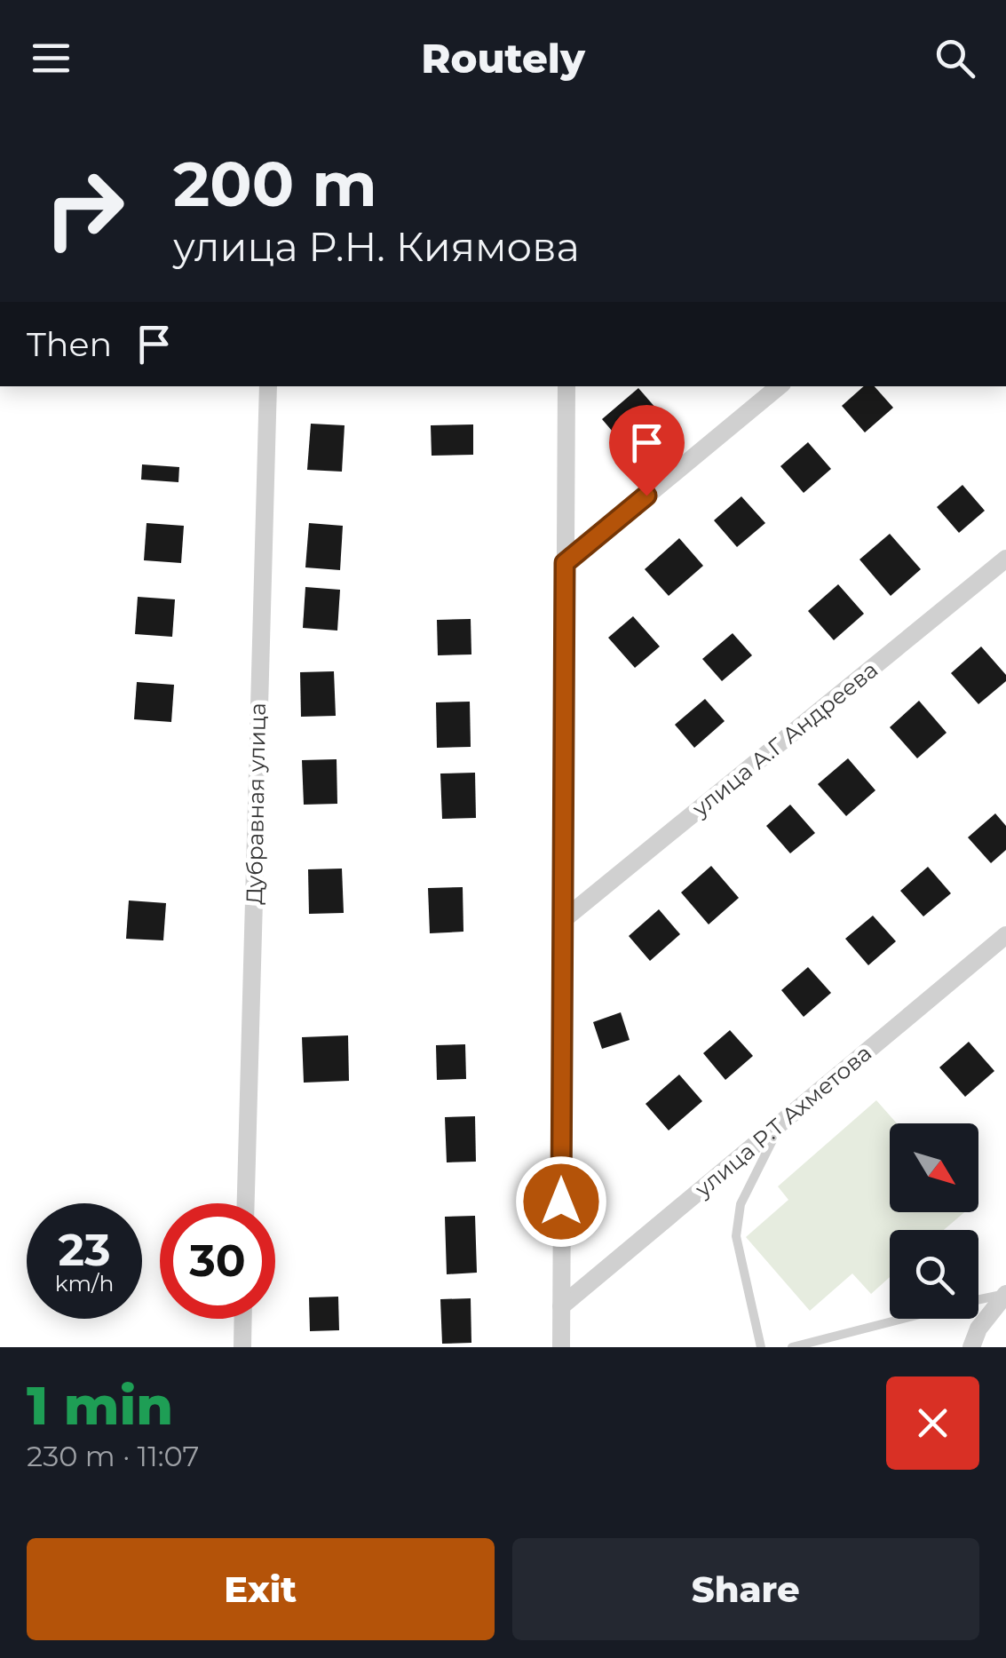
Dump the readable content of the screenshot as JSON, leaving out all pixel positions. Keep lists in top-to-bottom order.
{
  "streets": {
    "street": ["улица А.Г Андреева", "Дубравная улица", "улица Р.Т Ахметова"]
  },
  "north": "bottom right",
  "page": {
    "header": "Routely",
    "turn": ["200 m", "улица Р.Н. Киямова"],
    "then": "Then",
    "speed": "23 km/h",
    "limit": "30",
    "heading": ["1 min", "230 m · 11:07"],
    "buttons": ["Exit", "Share"]
  }
}
